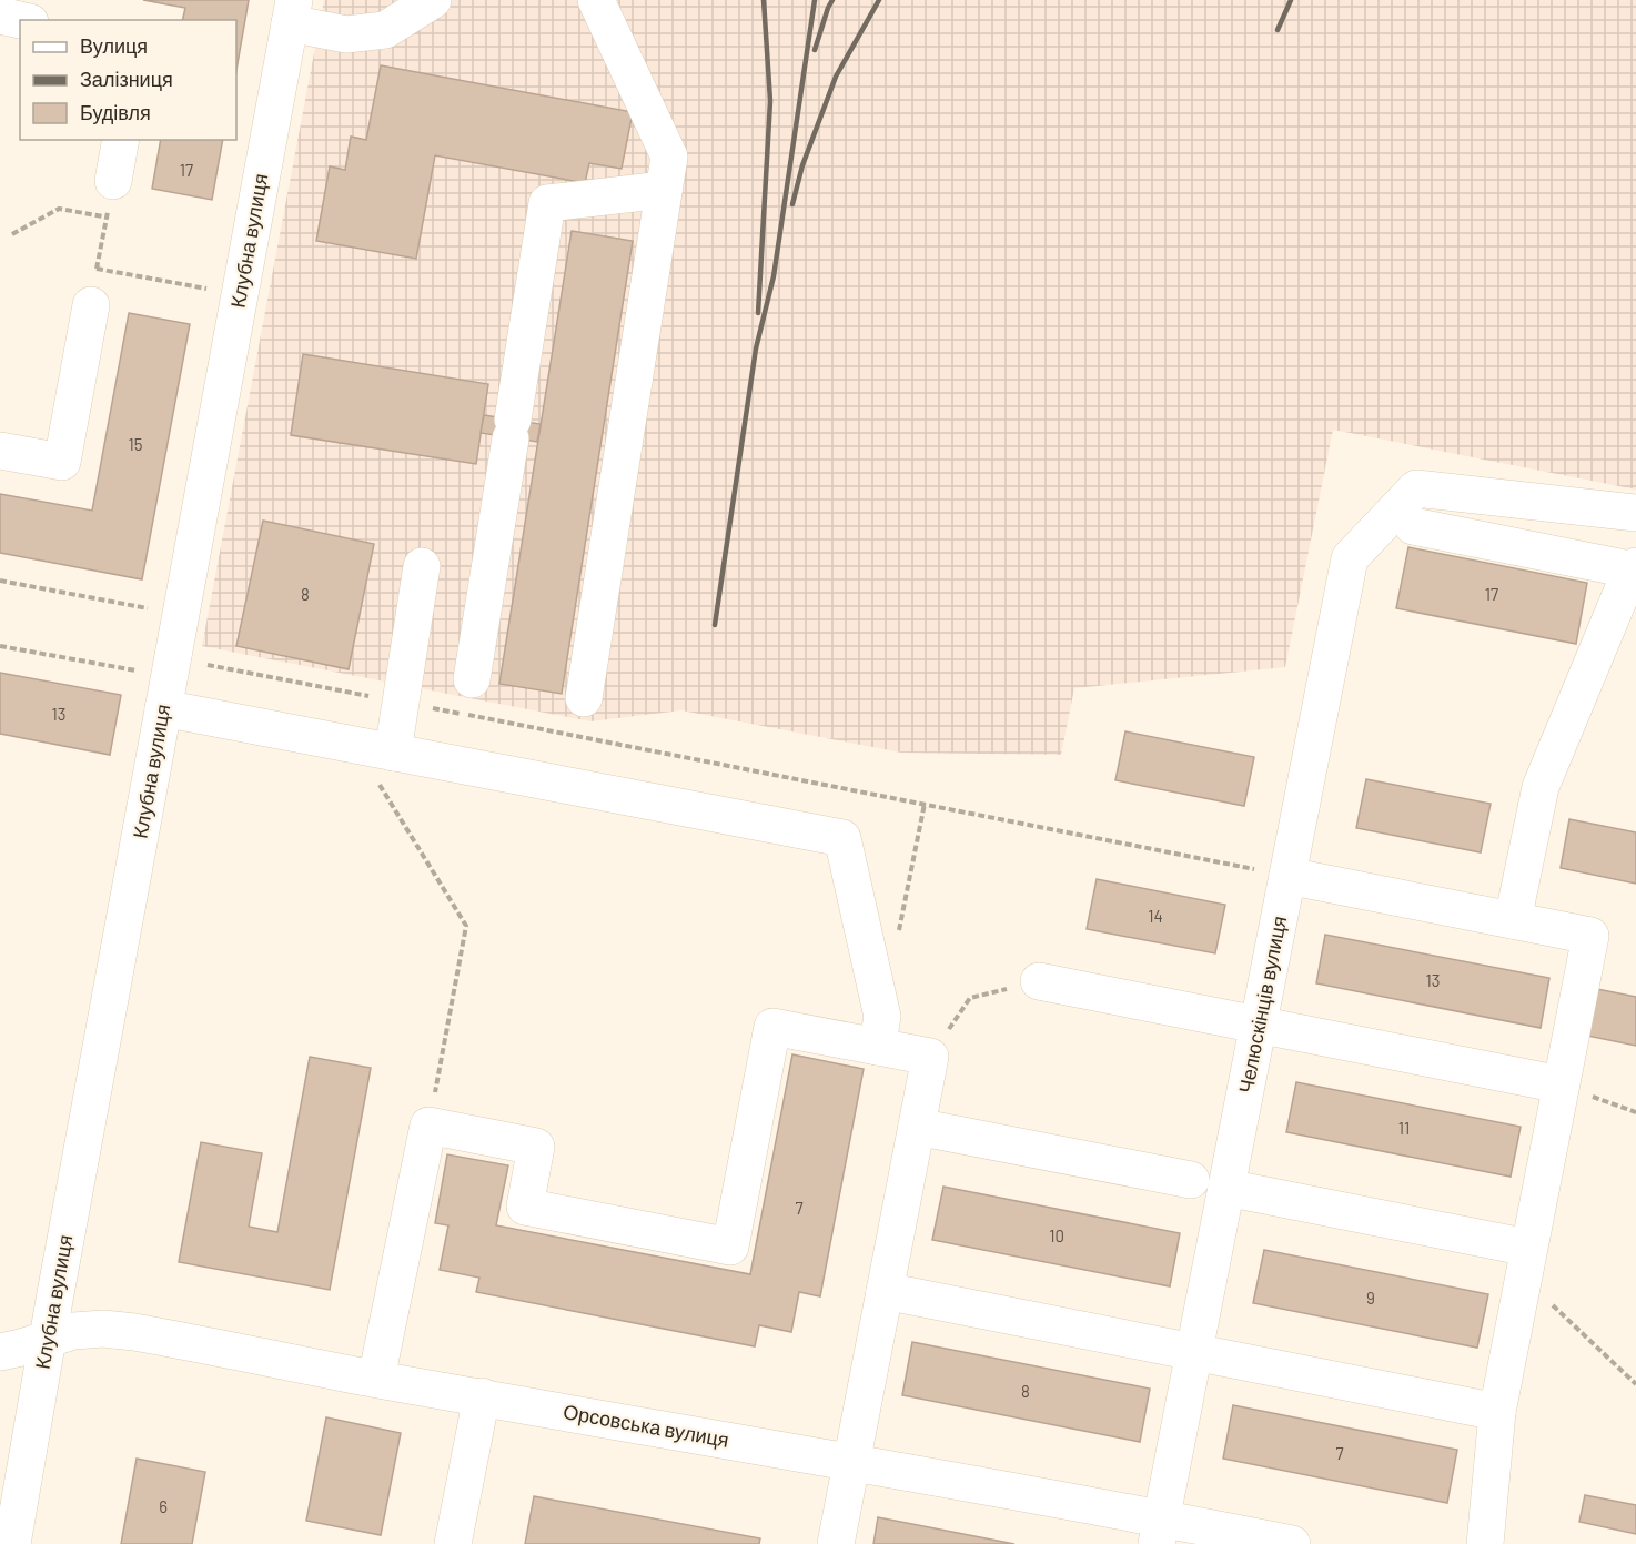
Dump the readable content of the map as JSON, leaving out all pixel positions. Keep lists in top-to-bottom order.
{
  "streets": {
    "street": ["Клубна вулиця", "Челюскінців вулиця", "Орсовська вулиця"]
  },
  "crossings": [
    ["Клубна вулиця", "Орсовська вулиця"],
    ["Челюскінців вулиця", "Орсовська вулиця"]
  ],
  "house_numbers": [
    "17",
    "15",
    "8",
    "17",
    "13",
    "14",
    "13",
    "11",
    "7",
    "10",
    "9",
    "8",
    "7",
    "6"
  ],
  "legend": ["Вулиця", "Залізниця", "Будівля"]
}
